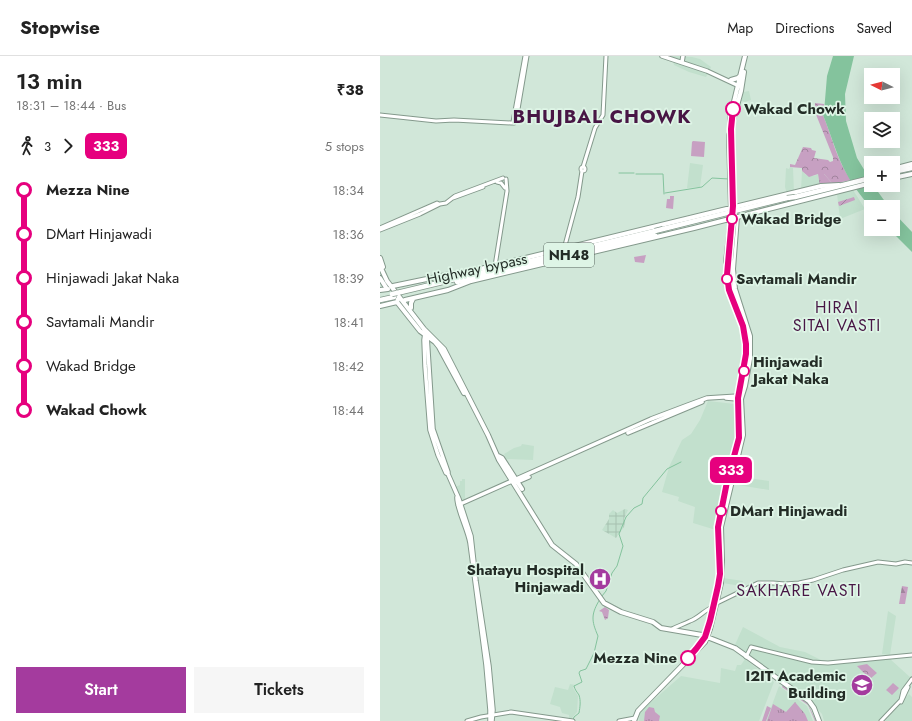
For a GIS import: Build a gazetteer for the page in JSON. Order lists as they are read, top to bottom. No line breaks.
{"streets":{"highway":["NH48"],"main road":["Highway bypass"]},"crossings":[["NH48","Highway bypass"]],"districts":["BHUJBAL CHOWK","HIRAI SITAI VASTI","SAKHARE VASTI"],"places":{"other":["Wakad Chowk","Wakad Bridge","Savtamali Mandir","Hinjawadi Jakat Naka","DMart Hinjawadi","Mezza Nine"],"hospital":["Shatayu Hospital Hinjawadi"],"school or university":["I2IT Academic Building"]},"lines":["bus line 333"],"north":"left","page":{"header":"Stopwise","nav":["Map","Directions","Saved"],"heading":["13 min","18:31 – 18:44 · Bus","₹38"],"on_map":"333","map_buttons":["+","−"],"legs":["3","333","5 stops"],"list":[{"name":"Mezza Nine","value":"18:34"},{"name":"DMart Hinjawadi","value":"18:36"},{"name":"Hinjawadi Jakat Naka","value":"18:39"},{"name":"Savtamali Mandir","value":"18:41"},{"name":"Wakad Bridge","value":"18:42"},{"name":"Wakad Chowk","value":"18:44"}],"buttons":["Start","Tickets"]}}
